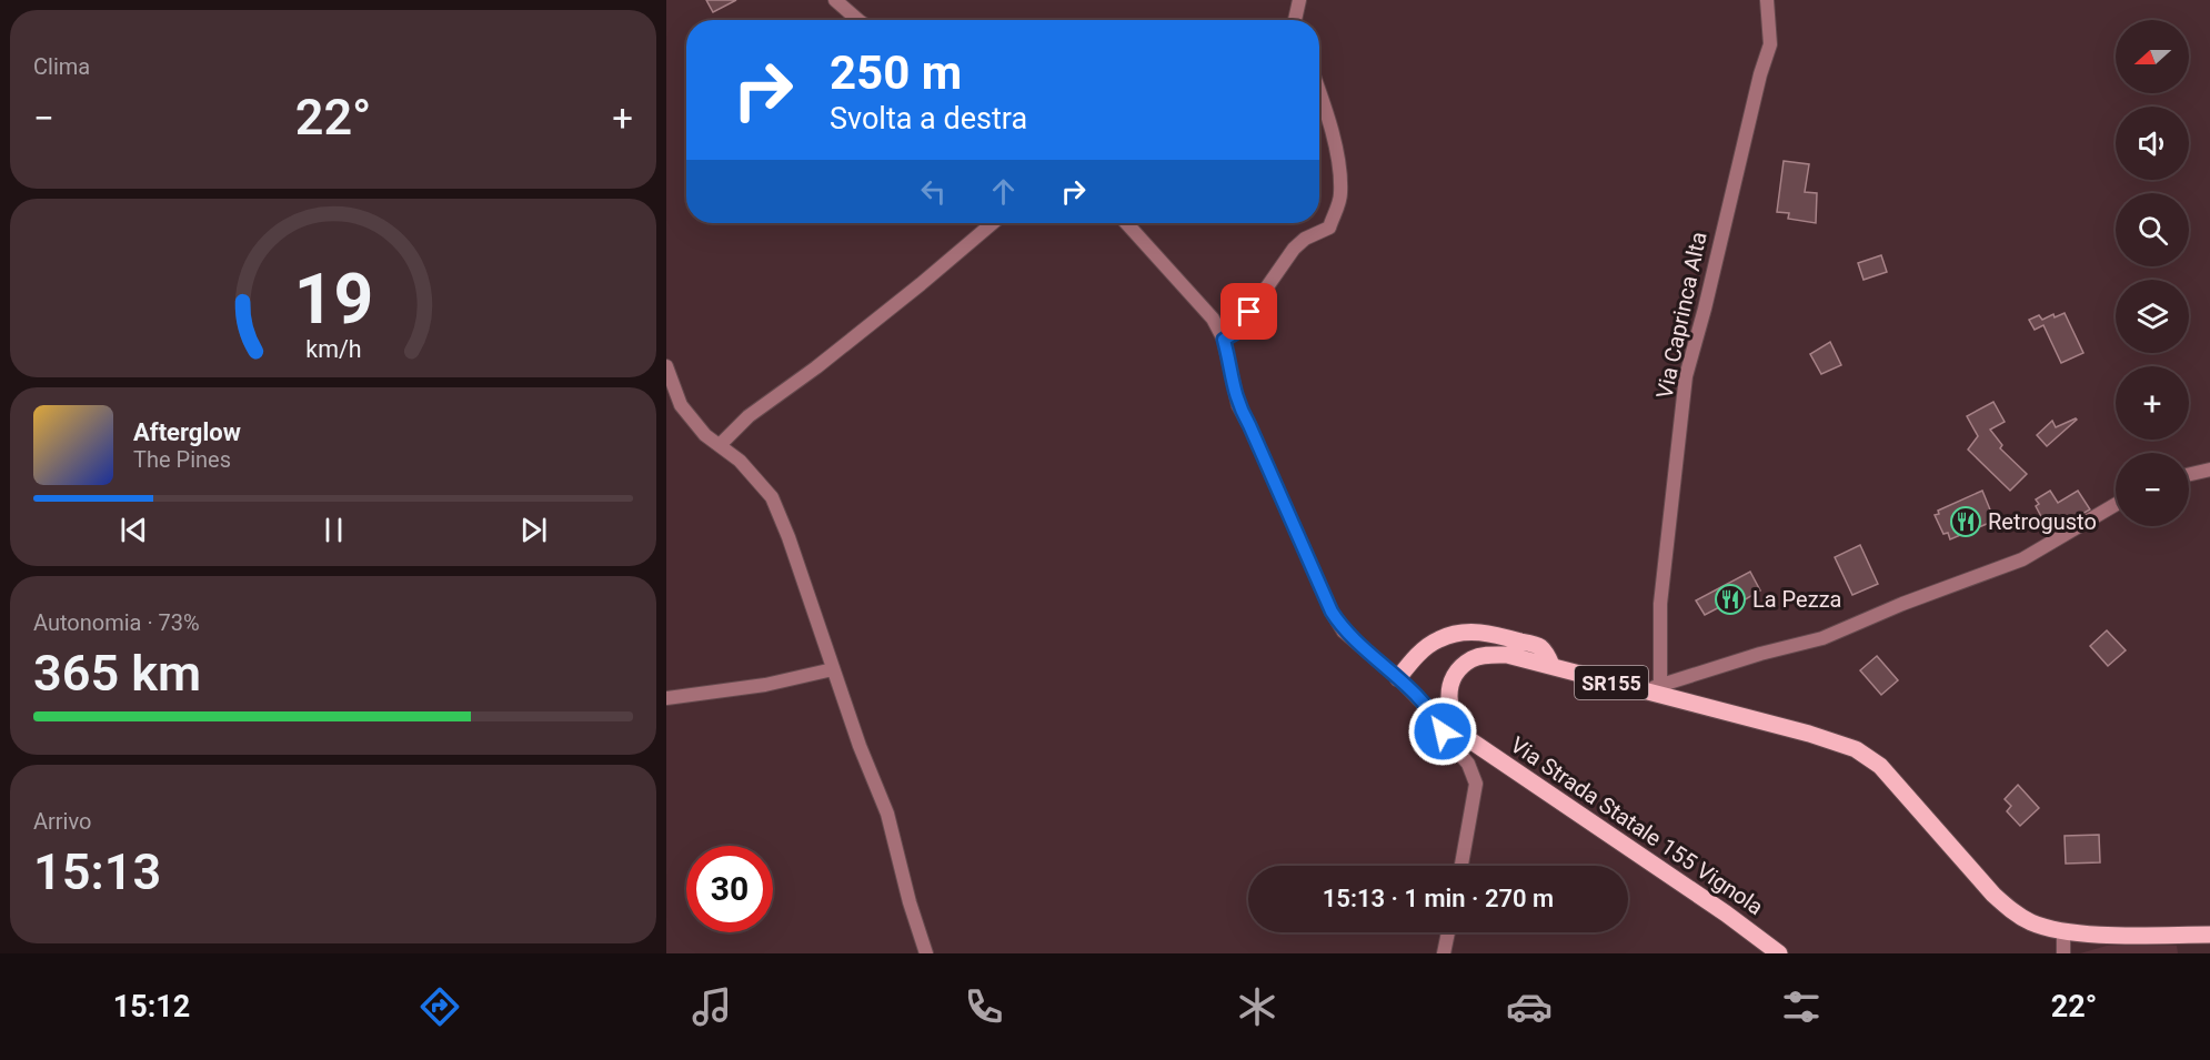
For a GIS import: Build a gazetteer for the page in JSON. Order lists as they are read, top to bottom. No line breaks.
{"streets":{"main road":["SR155","Via Strada Statale 155 Vignola"],"street":["Via Caprinca Alta"]},"crossings":[["Via Caprinca Alta","SR155"],["SR155","Via Strada Statale 155 Vignola"]],"places":{"restaurant":["Retrogusto","La Pezza"]},"north":"left","page":{"tile":["Clima",["Autonomia · 73%","365 km"],["Arrivo","15:13"]],"map_buttons":["+","−"],"turn":["250 m","Svolta a destra"],"heat":["−","22°","+"],"song":["Afterglow","The Pines"],"limit":"30","trip":"15:13 · 1 min · 270 m","tabs":["15:12","22°"],"gauge":["19","km/h"]}}
